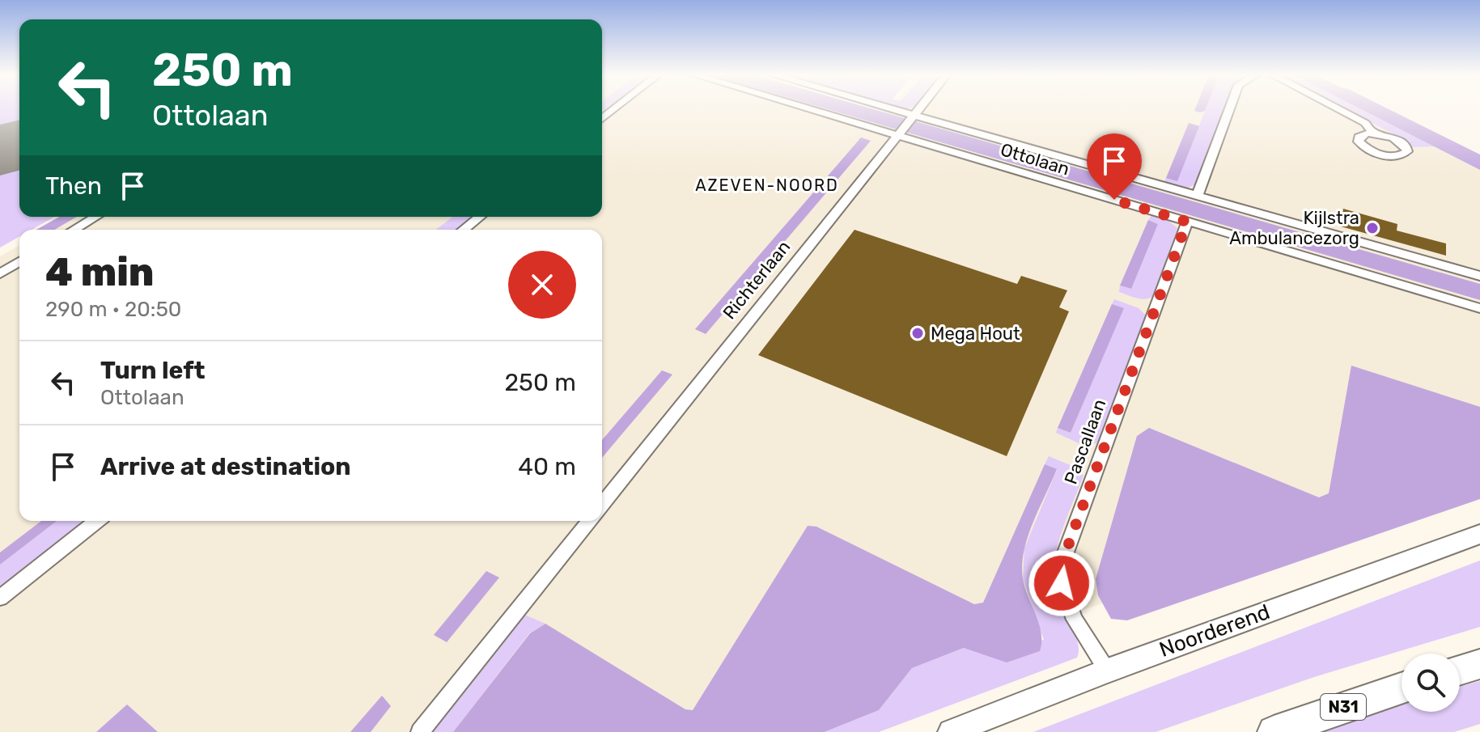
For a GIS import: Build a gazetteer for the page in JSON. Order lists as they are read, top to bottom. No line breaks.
{"streets":{"highway":["N31"],"street":["Ottolaan","Richterlaan","Pascallaan","Noorderend"]},"crossings":[["Ottolaan","Richterlaan"],["Ottolaan","Pascallaan"],["Pascallaan","Noorderend"]],"districts":["AZEVEN-NOORD"],"places":["Kijlstra Ambulancezorg","Mega Hout"],"page":{"turn":["250 m","Ottolaan"],"then":"Then","heading":["4 min","290 m · 20:50"],"list":[{"name":"Turn left","note":"Ottolaan","value":"250 m"},{"name":"Arrive at destination","value":"40 m"}]}}
